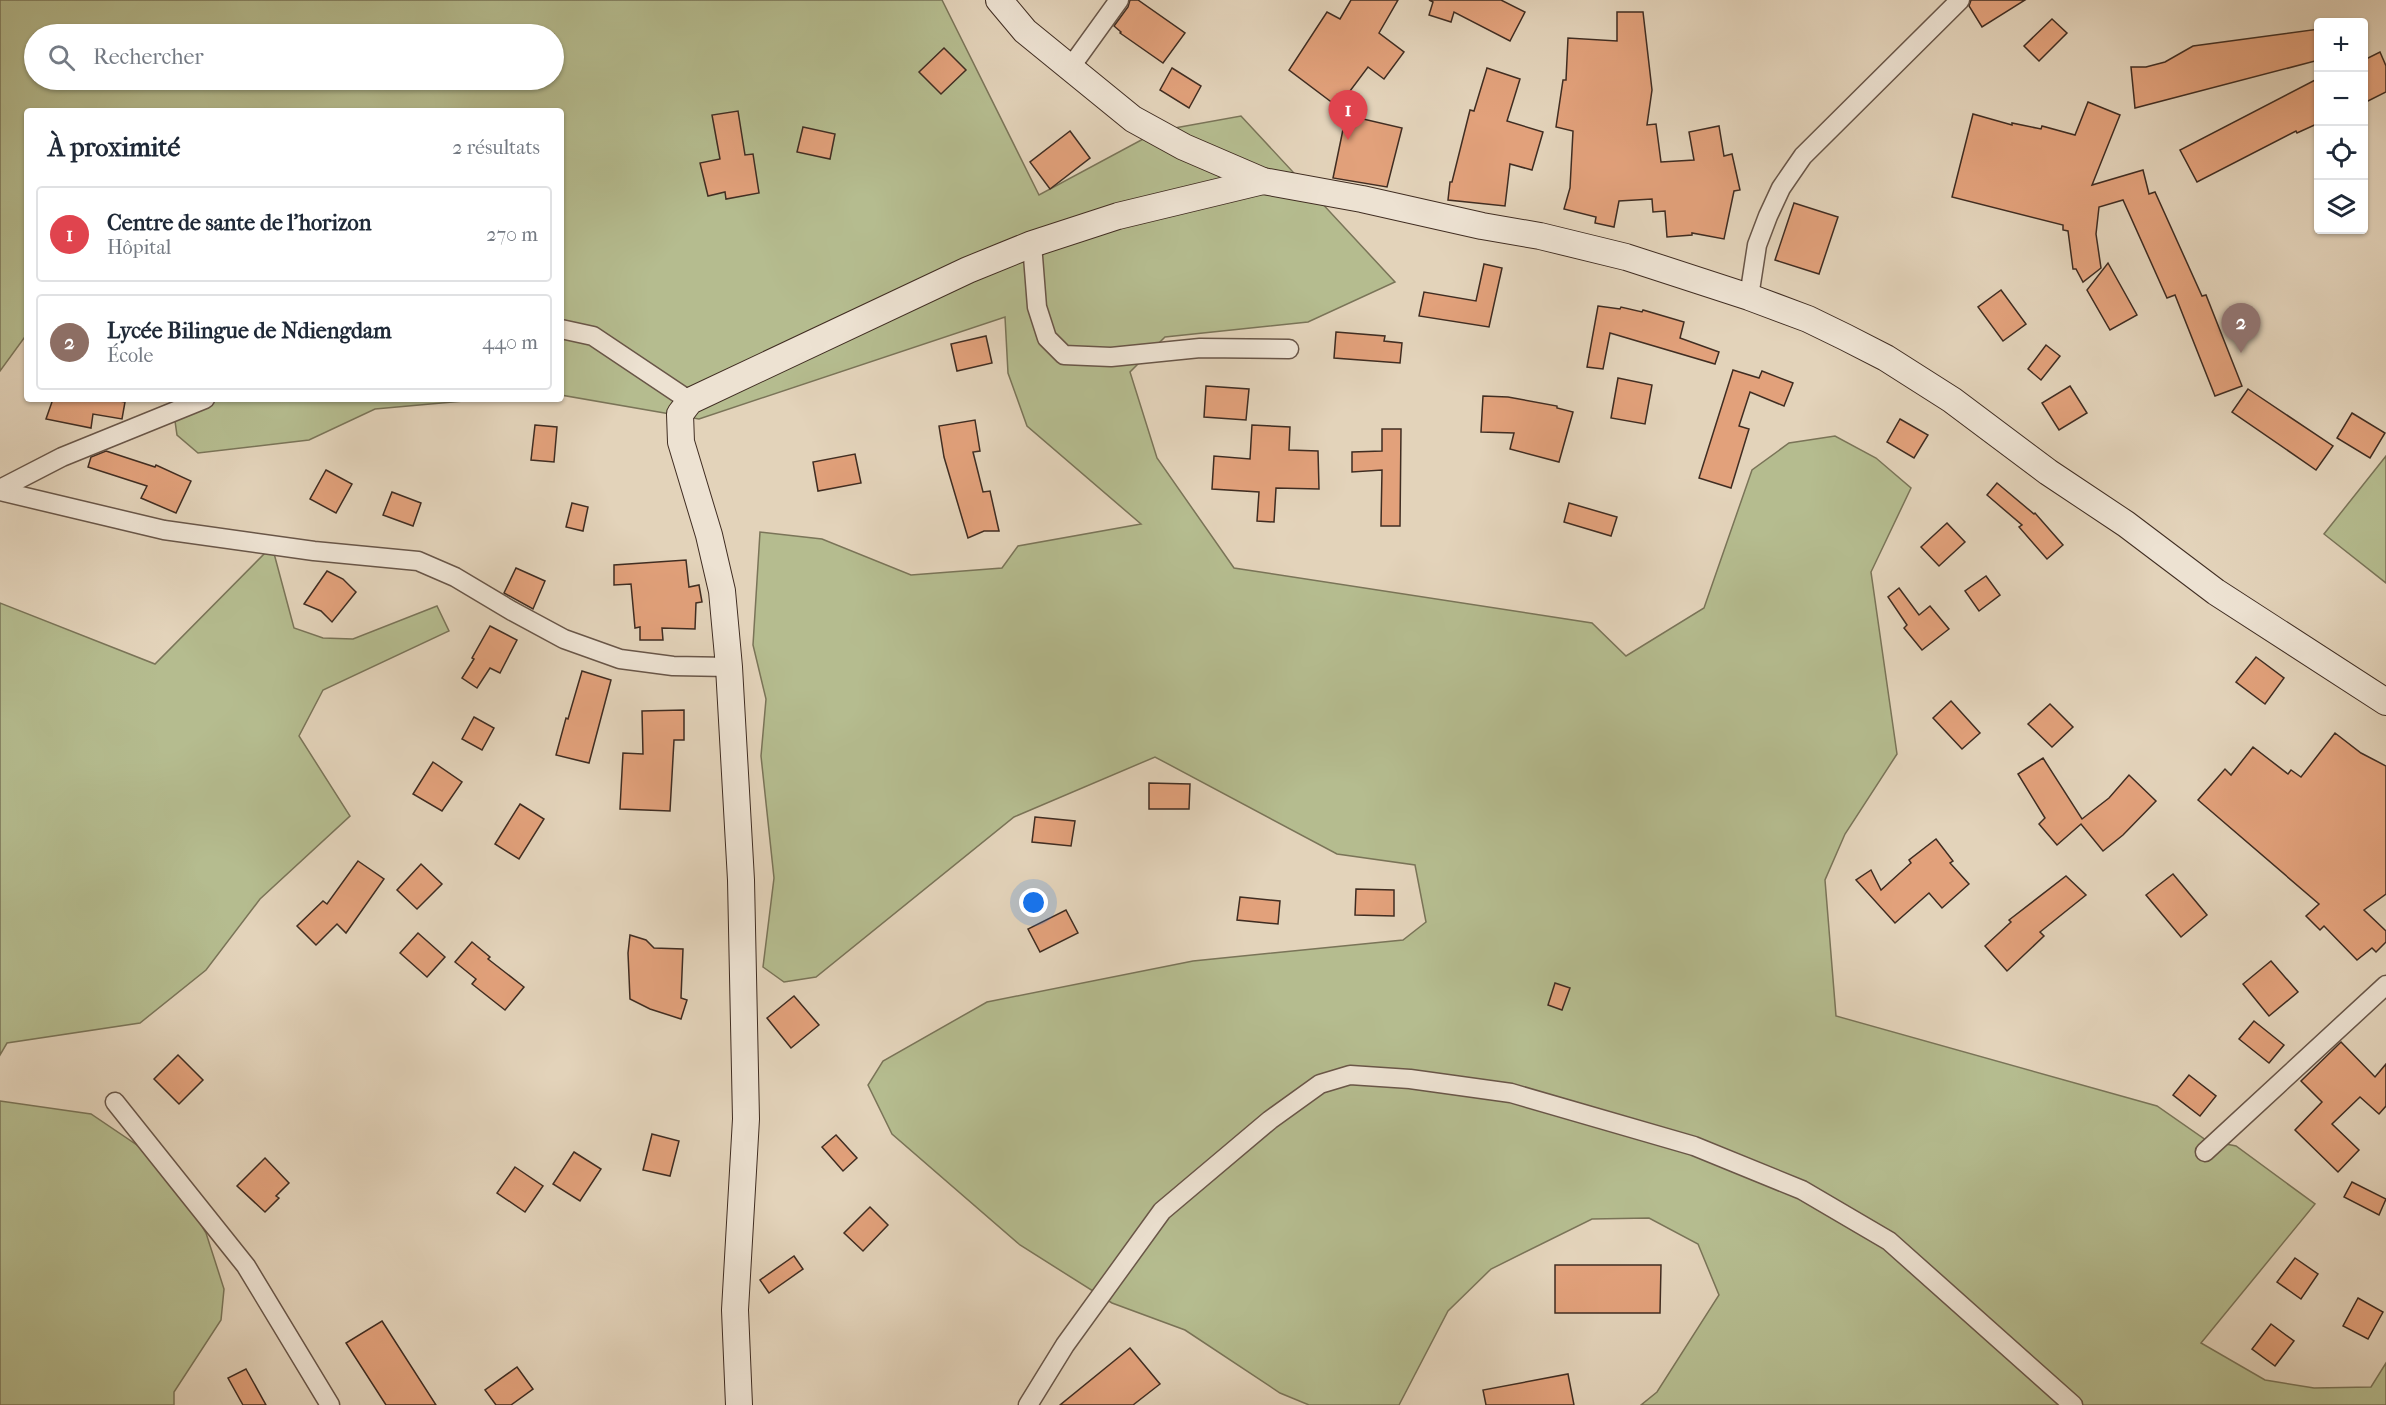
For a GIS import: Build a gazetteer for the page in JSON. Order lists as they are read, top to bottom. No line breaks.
{"page":{"map_buttons":["+","−"],"search":"Rechercher","pins":["1","2"],"heading":["À proximité","2 résultats"],"list":[{"mark":"1","name":"Centre de sante de l'horizon","note":"Hôpital","value":"270 m"},{"mark":"2","name":"Lycée Bilingue de Ndiengdam","note":"École","value":"440 m"}]}}
